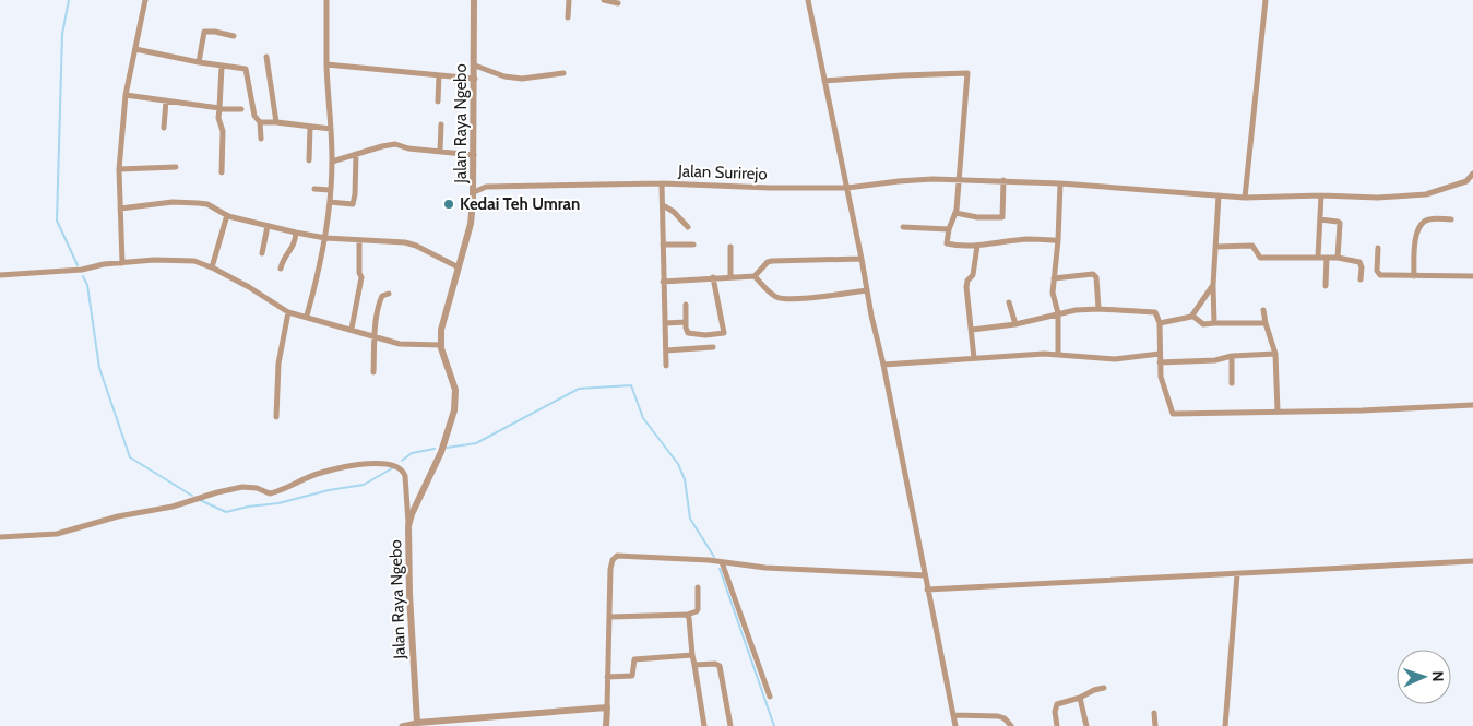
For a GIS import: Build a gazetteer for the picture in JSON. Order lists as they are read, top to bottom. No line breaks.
{"streets":{"street":["Jalan Raya Ngebo","Jalan Surirejo"]},"crossings":[["Jalan Raya Ngebo","Jalan Surirejo"]],"places":["Kedai Teh Umran"],"north":"right"}
